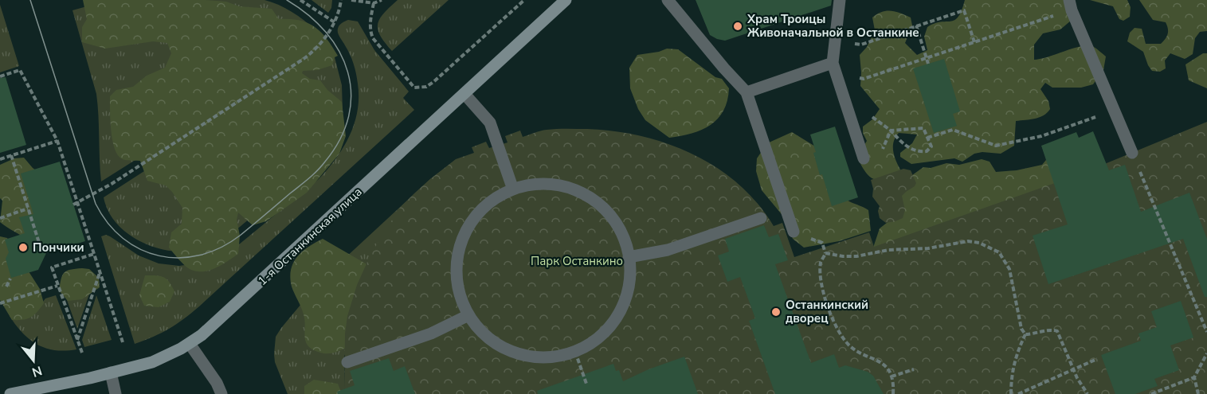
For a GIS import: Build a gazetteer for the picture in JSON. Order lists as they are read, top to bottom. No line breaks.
{"streets":{"street":["1-я Останкинская улица"]},"parks":["Парк Останкино"],"places":["Храм Троицы Живоначальной в Останкине","Пончики","Останкинский дворец"],"north":"bottom"}
